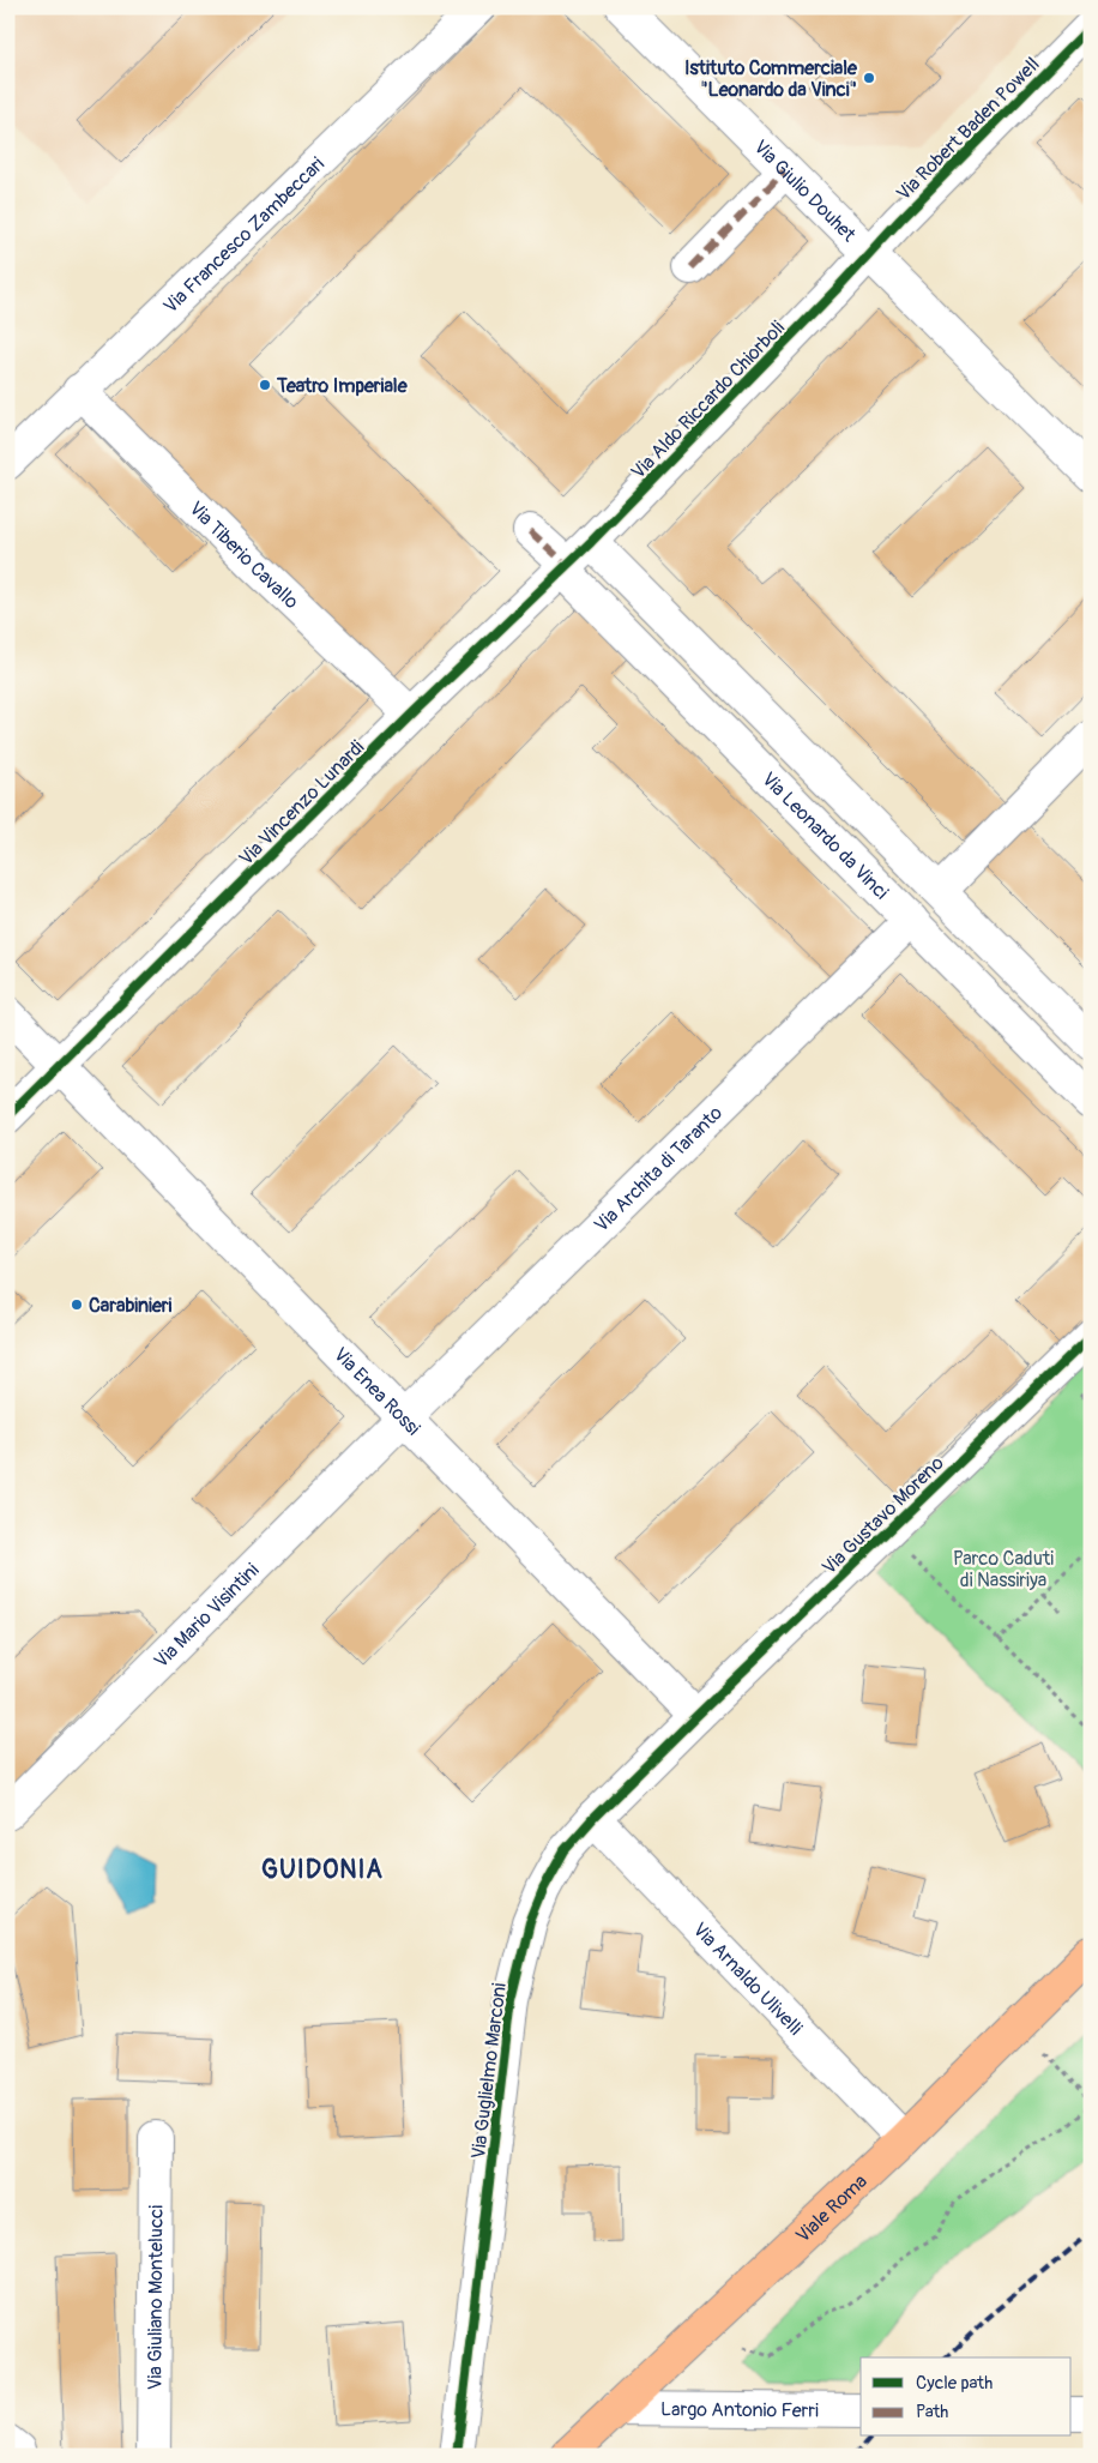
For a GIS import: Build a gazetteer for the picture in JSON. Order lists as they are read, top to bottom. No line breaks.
{"streets":{"main road":["Viale Roma"],"street":["Via Robert Baden Powell","Via Giulio Douhet","Via Francesco Zambeccari","Via Aldo Riccardo Chiorboli","Via Tiberio Cavallo","Via Vincenzo Lunardi","Via Leonardo da Vinci","Via Archita di Taranto","Via Enea Rossi","Via Gustavo Moreno","Via Mario Visintini","Via Arnaldo Ulivelli","Via Guglielmo Marconi","Via Giuliano Montelucci","Largo Antonio Ferri"]},"crossings":[["Via Robert Baden Powell","Via Giulio Douhet"],["Via Robert Baden Powell","Via Aldo Riccardo Chiorboli"],["Via Giulio Douhet","Via Aldo Riccardo Chiorboli"],["Via Francesco Zambeccari","Via Tiberio Cavallo"],["Via Aldo Riccardo Chiorboli","Via Vincenzo Lunardi"],["Via Aldo Riccardo Chiorboli","Via Leonardo da Vinci"],["Via Tiberio Cavallo","Via Vincenzo Lunardi"],["Via Vincenzo Lunardi","Via Leonardo da Vinci"],["Via Vincenzo Lunardi","Via Enea Rossi"],["Via Leonardo da Vinci","Via Archita di Taranto"],["Via Archita di Taranto","Via Enea Rossi"],["Via Archita di Taranto","Via Mario Visintini"],["Via Enea Rossi","Via Gustavo Moreno"],["Via Enea Rossi","Via Mario Visintini"],["Via Enea Rossi","Via Guglielmo Marconi"],["Via Gustavo Moreno","Via Guglielmo Marconi"],["Via Arnaldo Ulivelli","Via Guglielmo Marconi"],["Via Arnaldo Ulivelli","Viale Roma"],["Viale Roma","Largo Antonio Ferri"]],"districts":["GUIDONIA"],"parks":["Parco Caduti di Nassiriya"],"places":["Istituto Commerciale \"Leonardo da Vinci\"","Teatro Imperiale","Carabinieri"],"legend":["Cycle path","Path"]}
